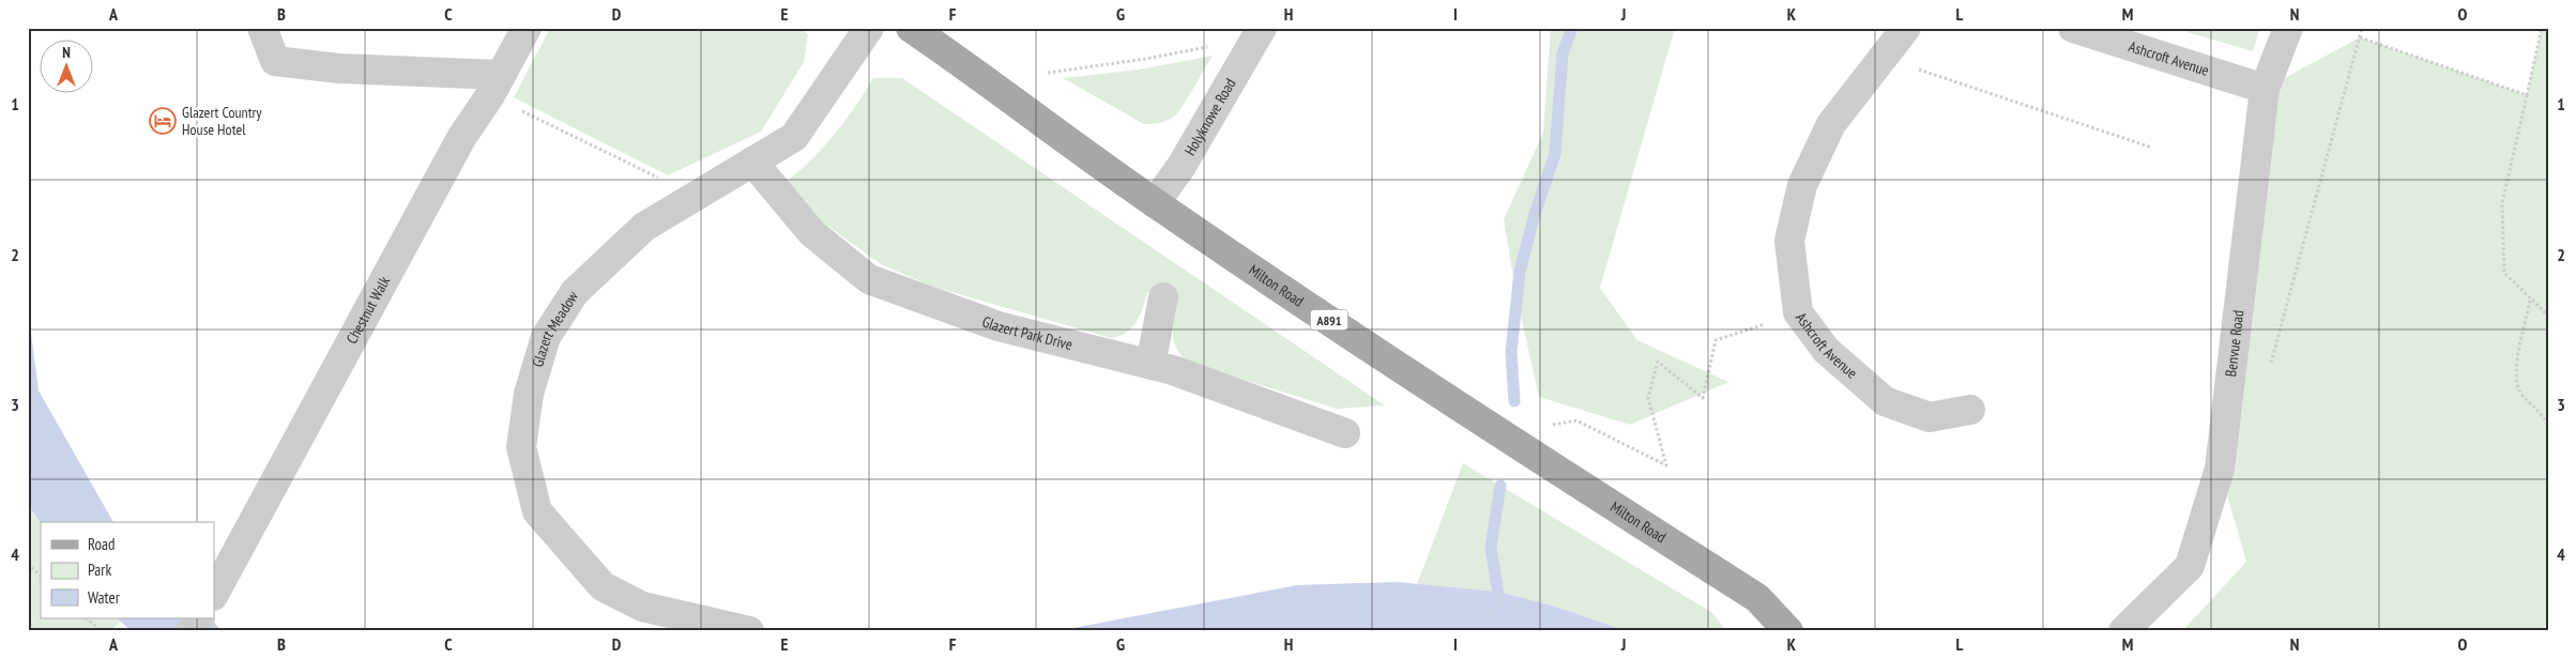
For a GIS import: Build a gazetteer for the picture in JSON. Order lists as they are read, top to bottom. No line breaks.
{"streets":{"main road":["Milton Road","A891"],"street":["Ashcroft Avenue","Holyknowe Road","Chestnut Walk","Glazert Meadow","Glazert Park Drive","Benvue Road"]},"crossings":[["Ashcroft Avenue","Benvue Road"],["Holyknowe Road","Milton Road"],["Glazert Meadow","Glazert Park Drive"]],"places":{"hotel":["Glazert Country House Hotel"]},"legend":["Road","Park","Water"],"north":"top","grid":{"columns":["A","B","C","D","E","F","G","H","I","J","K","L","M","N","O"],"rows":["1","2","3","4"]}}
